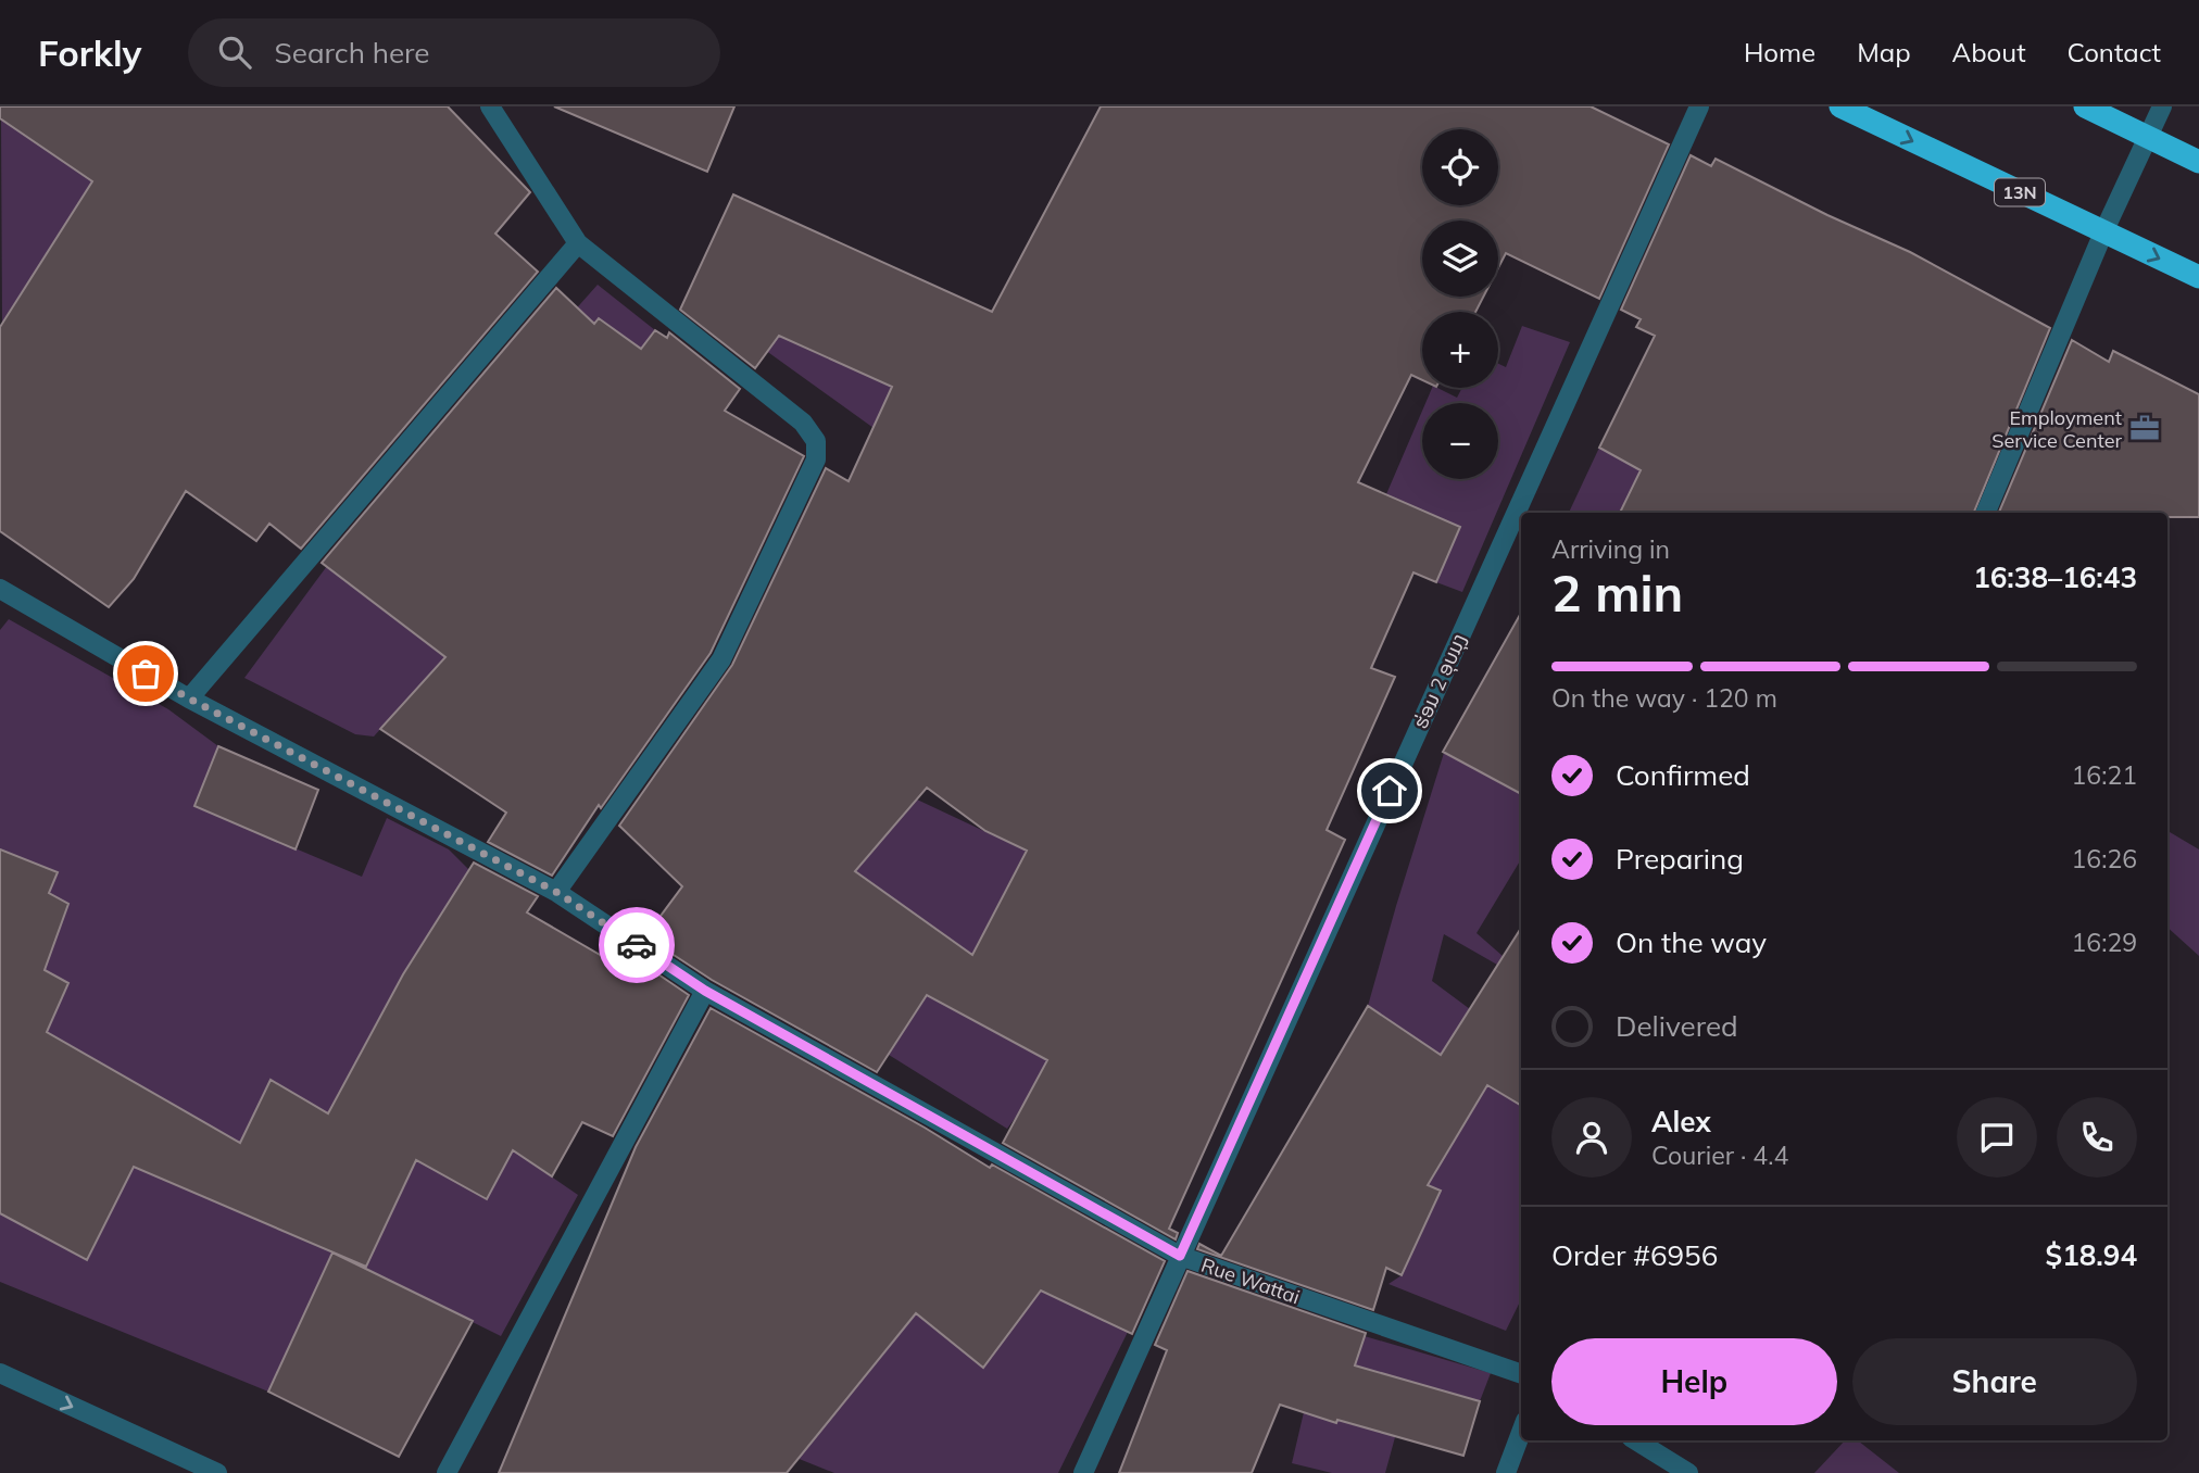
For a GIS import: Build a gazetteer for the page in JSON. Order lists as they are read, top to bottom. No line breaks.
{"streets":{"highway":["13N"],"street":["ຮ່ອມ 2 ອຸບມຸງ","Rue Wattai"]},"crossings":[["ຮ່ອມ 2 ອຸບມຸງ","Rue Wattai"]],"places":{"office":["Employment Service Center"]},"page":{"header":"Forkly","search":"Search here","nav":["Home","Map","About","Contact"],"map_buttons":["+","−"],"heading":["2 min","Arriving in","16:38–16:43"],"panel":["Alex","Courier · 4.4","Order #6956","$18.94"],"bar":"On the way · 120 m","list":[["Confirmed","16:21"],["Preparing","16:26"],["On the way","16:29"],"Delivered"],"buttons":["Help","Share"]}}
